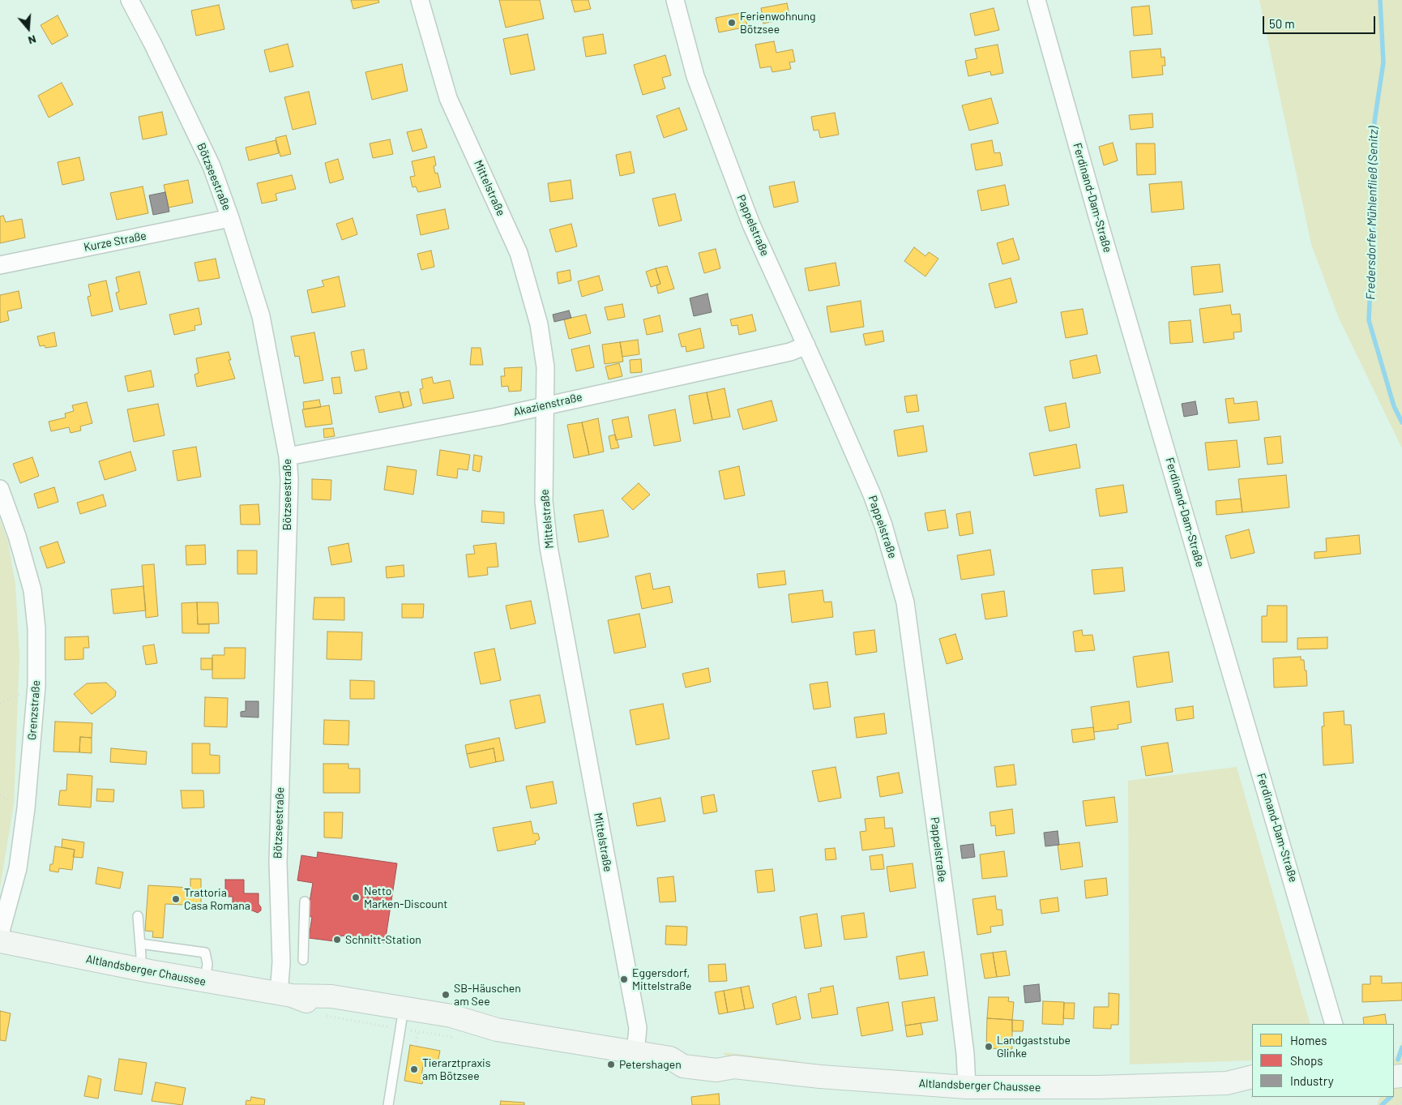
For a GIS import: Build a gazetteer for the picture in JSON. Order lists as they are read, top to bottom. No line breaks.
{"streets":{"main road":["Altlandsberger Chaussee"],"street":["Bötzseestraße","Mittelstraße","Ferdinand-Dam-Straße","Pappelstraße","Kurze Straße","Akazienstraße","Grenzstraße"]},"crossings":[["Bötzseestraße","Kurze Straße"],["Bötzseestraße","Akazienstraße"],["Bötzseestraße","Altlandsberger Chaussee"],["Mittelstraße","Akazienstraße"],["Mittelstraße","Altlandsberger Chaussee"],["Pappelstraße","Akazienstraße"],["Pappelstraße","Altlandsberger Chaussee"]],"water":["Fredersdorfer Mühlenfließ (Senitz)"],"places":["Ferienwohnung Bötzsee","Netto Marken-Discount","Trattoria Casa Romana","Schnitt-Station","Eggersdorf, Mittelstraße","SB-Häuschen am See","Landgaststube Glinke","Petershagen","Tierarztpraxis am Bötzsee"],"legend":["Homes","Shops","Industry"],"scale_bar":"50 m","north":"bottom"}
